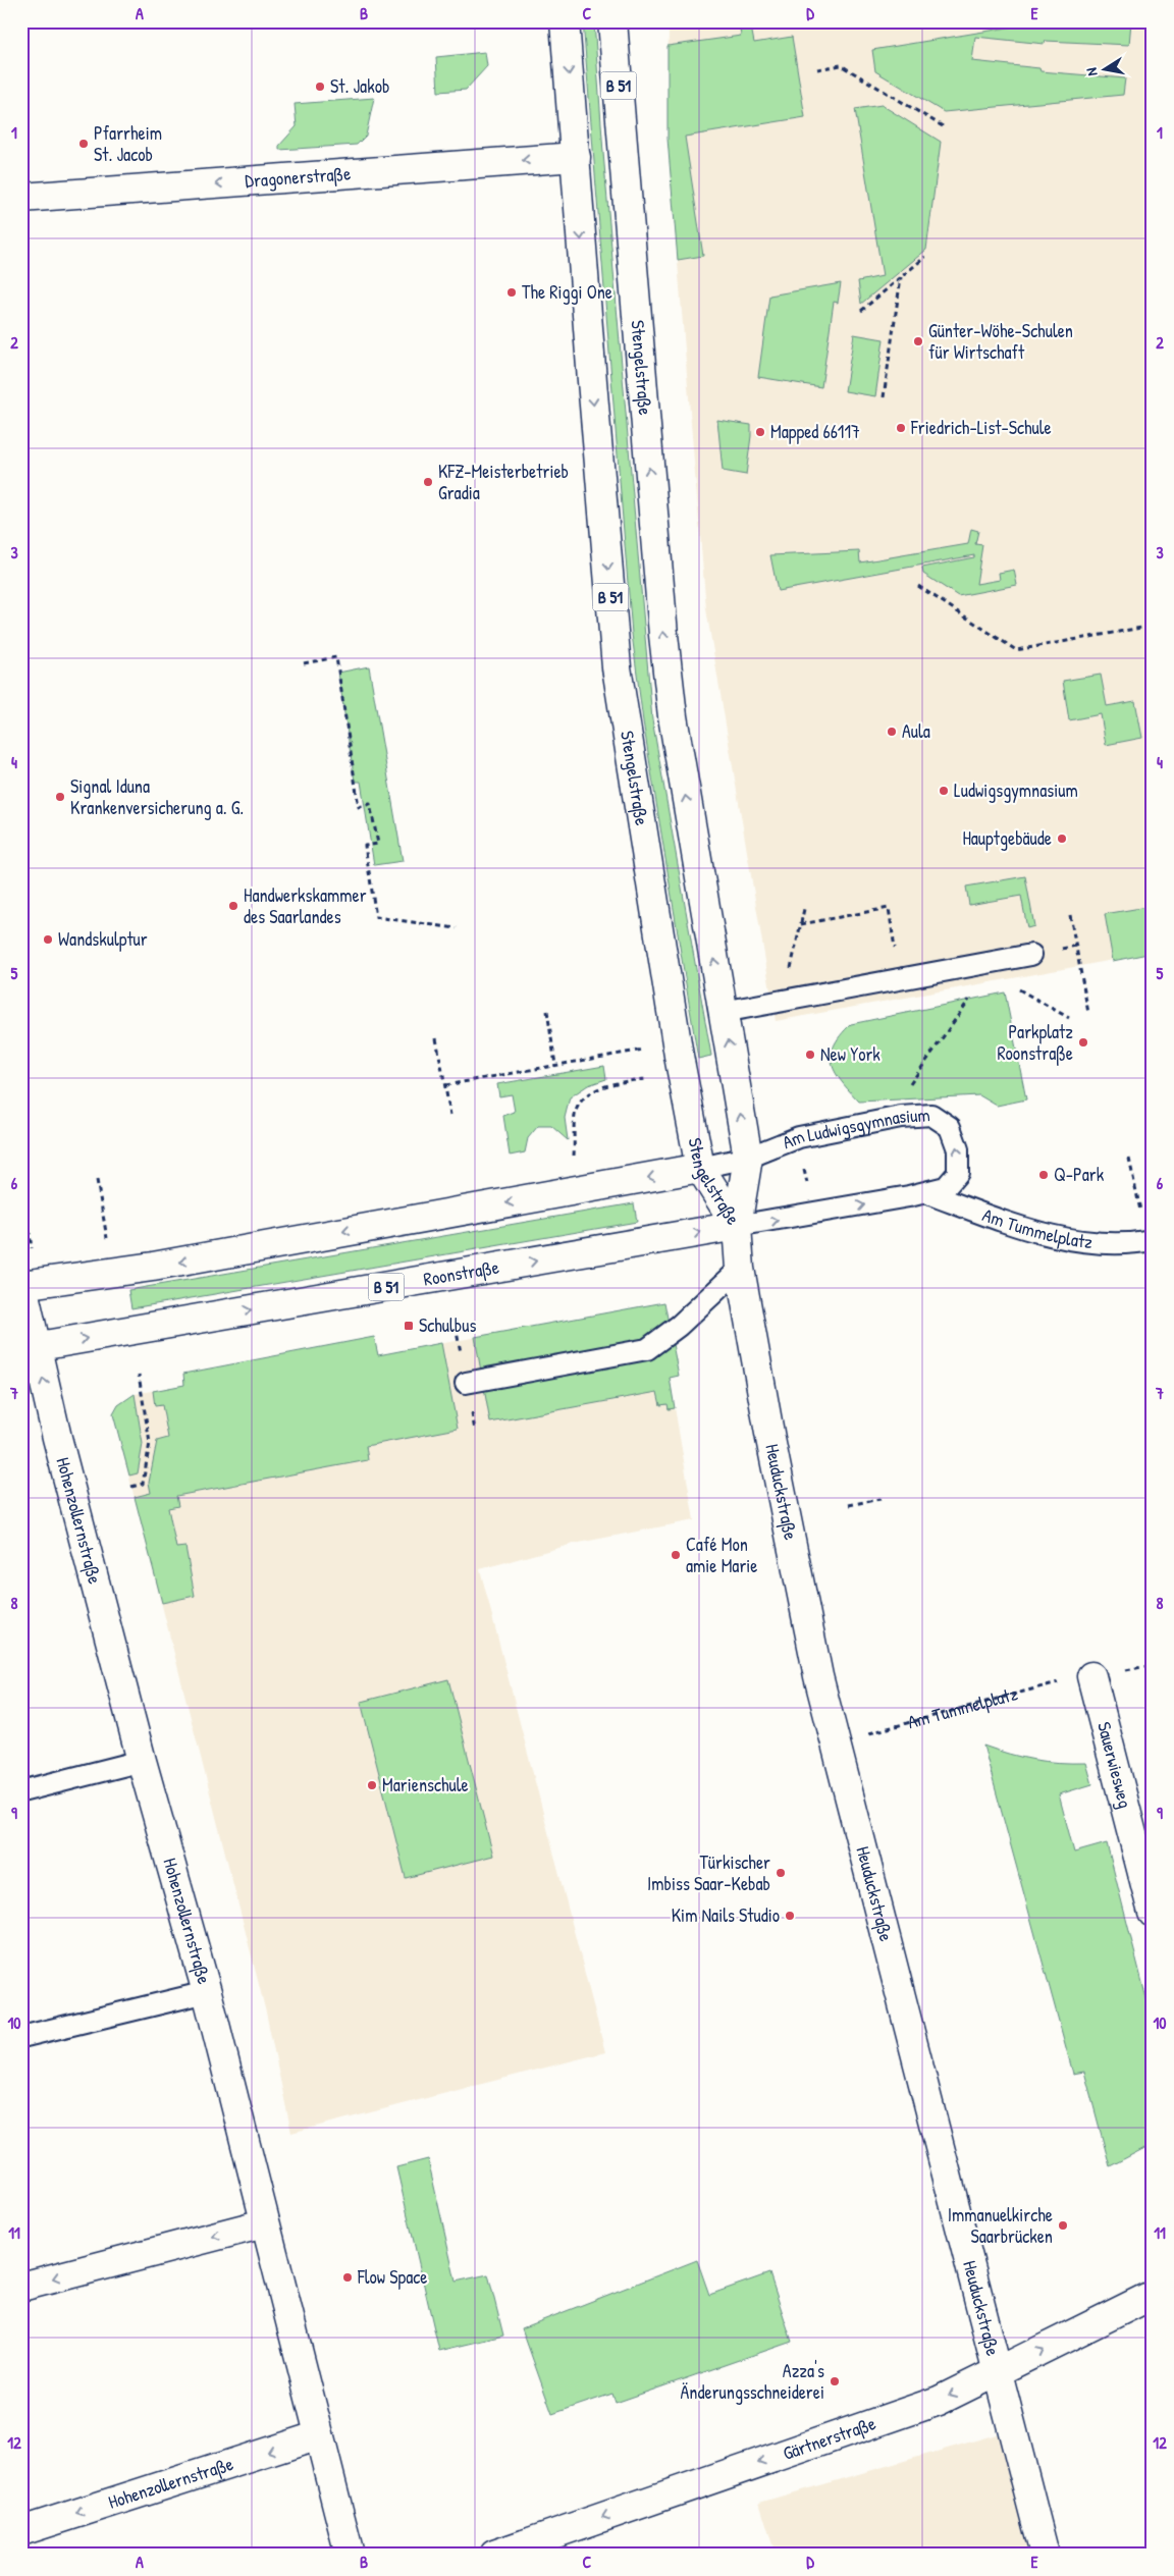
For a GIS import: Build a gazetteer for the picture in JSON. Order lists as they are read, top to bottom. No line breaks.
{"streets":{"street":["B 51","Dragonerstraße","Stengelstraße","Roonstraße","Heuduckstraße","Hohenzollernstraße","Sauerwiesweg","Gärtnerstraße"],"lane":["Am Ludwigsgymnasium","Am Tummelplatz"]},"crossings":[["Dragonerstraße","Stengelstraße"],["Stengelstraße","Am Ludwigsgymnasium"],["Stengelstraße","Roonstraße"],["Stengelstraße","Heuduckstraße"],["Am Ludwigsgymnasium","Am Tummelplatz"],["Am Ludwigsgymnasium","Roonstraße"],["Am Ludwigsgymnasium","Heuduckstraße"],["Am Tummelplatz","Heuduckstraße"],["Am Tummelplatz","Sauerwiesweg"],["Roonstraße","Heuduckstraße"],["Roonstraße","Hohenzollernstraße"],["Heuduckstraße","Gärtnerstraße"]],"one_way":["Dragonerstraße"],"places":{"other":["St. Jakob","Pfarrheim St. Jacob","The Riggi One","Günter-Wöhe-Schulen für Wirtschaft","Friedrich-List-Schule","Mapped 66117","KFZ-Meisterbetrieb Gradia","Aula","Ludwigsgymnasium","Signal Iduna Krankenversicherung a. G.","Hauptgebäude","Handwerkskammer des Saarlandes","Wandskulptur","Parkplatz Roonstraße","New York","Q-Park","Café Mon amie Marie","Marienschule","Türkischer Imbiss Saar-Kebab","Kim Nails Studio","Immanuelkirche Saarbrücken","Flow Space","Azza's Änderungsschneiderei"],"transit":["Schulbus"]},"north":"left","grid":{"columns":["A","B","C","D","E"],"rows":["1","2","3","4","5","6","7","8","9","10","11","12"]}}
